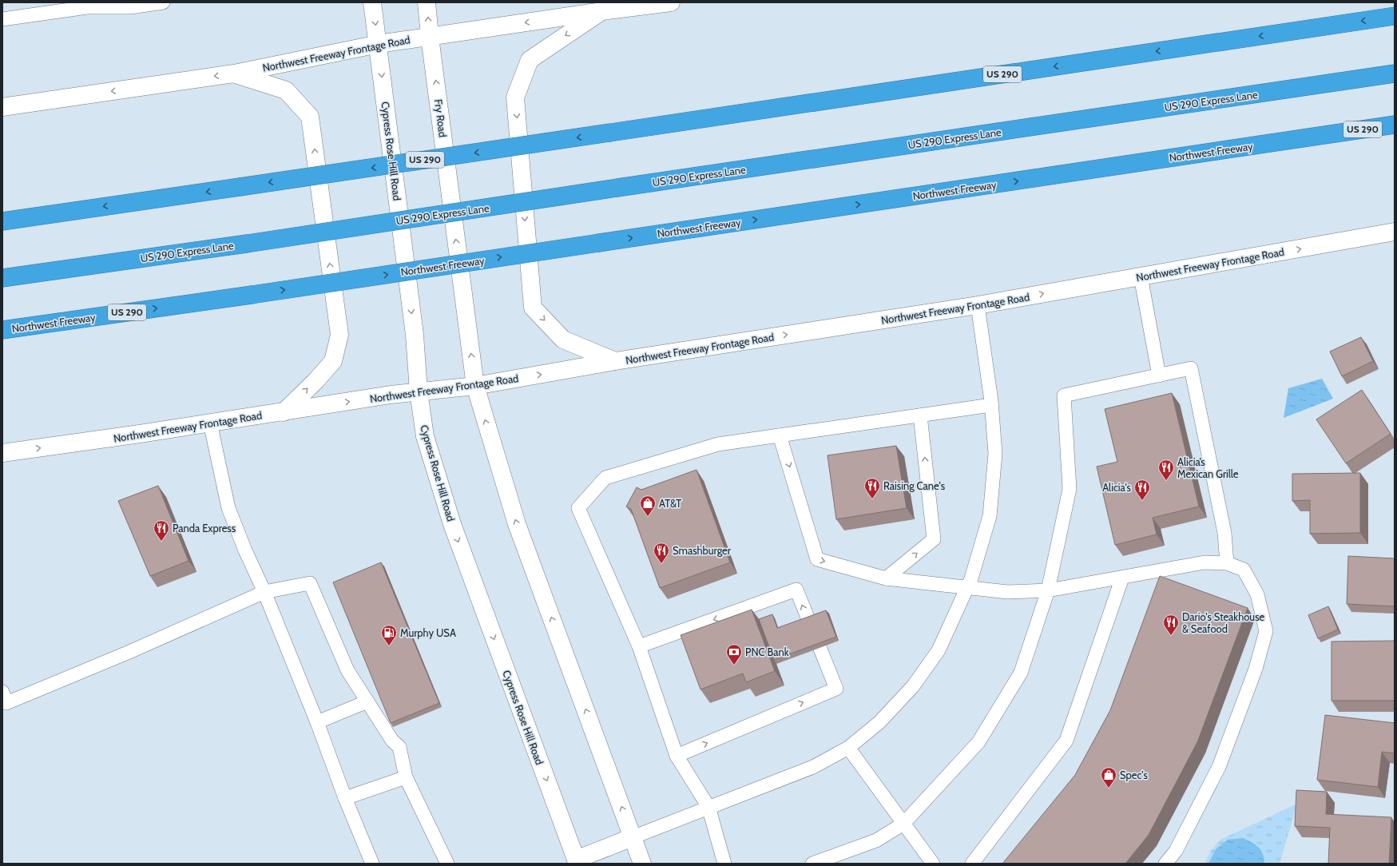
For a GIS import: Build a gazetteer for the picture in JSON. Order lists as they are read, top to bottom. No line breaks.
{"streets":{"highway":["US 290","US 290 Express Lane","Northwest Freeway"],"main road":["Northwest Freeway Frontage Road","Fry Road","Cypress Rose Hill Road"]},"crossings":[["Northwest Freeway Frontage Road","Fry Road"],["Northwest Freeway Frontage Road","Cypress Rose Hill Road"]],"one_way":["Fry Road"],"places":{"restaurant":["Alicia’s Mexican Grille","Raising Cane's","Alicia's","Panda Express","Smashburger","Dario's Steakhouse & Seafood"],"shop":["AT&T","Spec's"],"fuel station":["Murphy USA"],"bank":["PNC Bank"]}}
